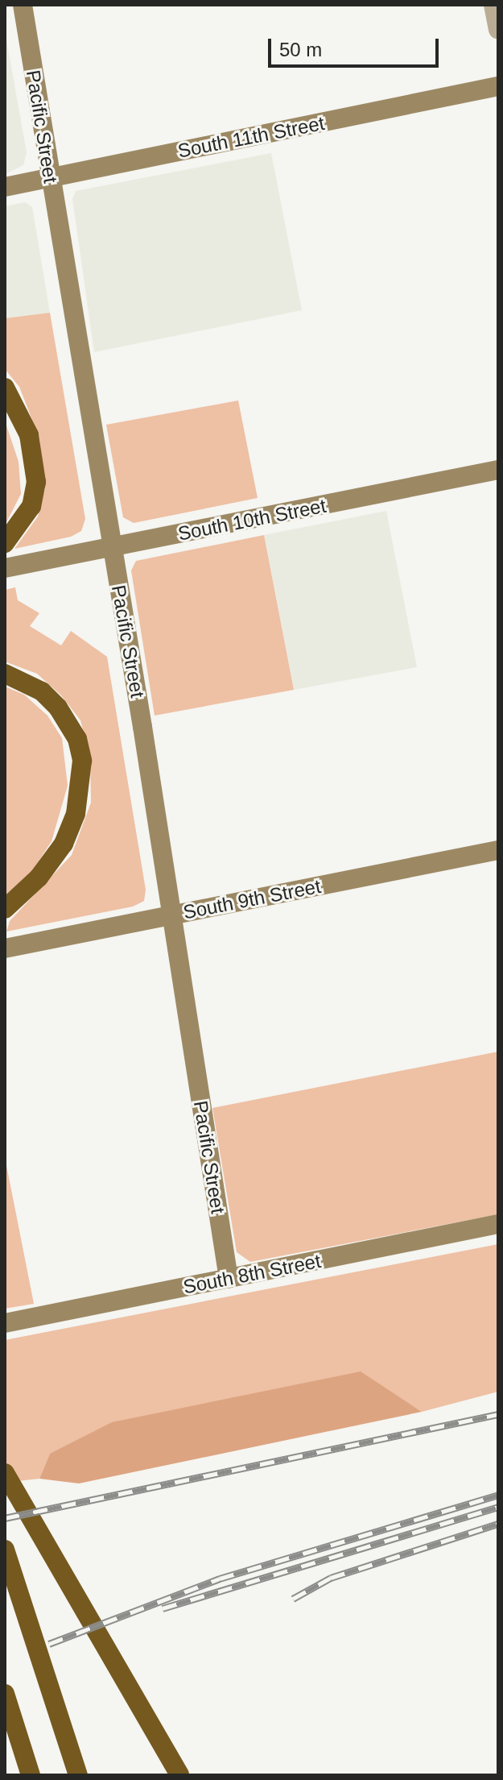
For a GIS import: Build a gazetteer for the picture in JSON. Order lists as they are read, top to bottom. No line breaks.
{"streets":{"street":["Pacific Street","South 11th Street","South 10th Street","South 9th Street","South 8th Street"]},"crossings":[["Pacific Street","South 11th Street"],["Pacific Street","South 10th Street"],["Pacific Street","South 9th Street"],["Pacific Street","South 8th Street"]],"scale_bar":"50 m"}
